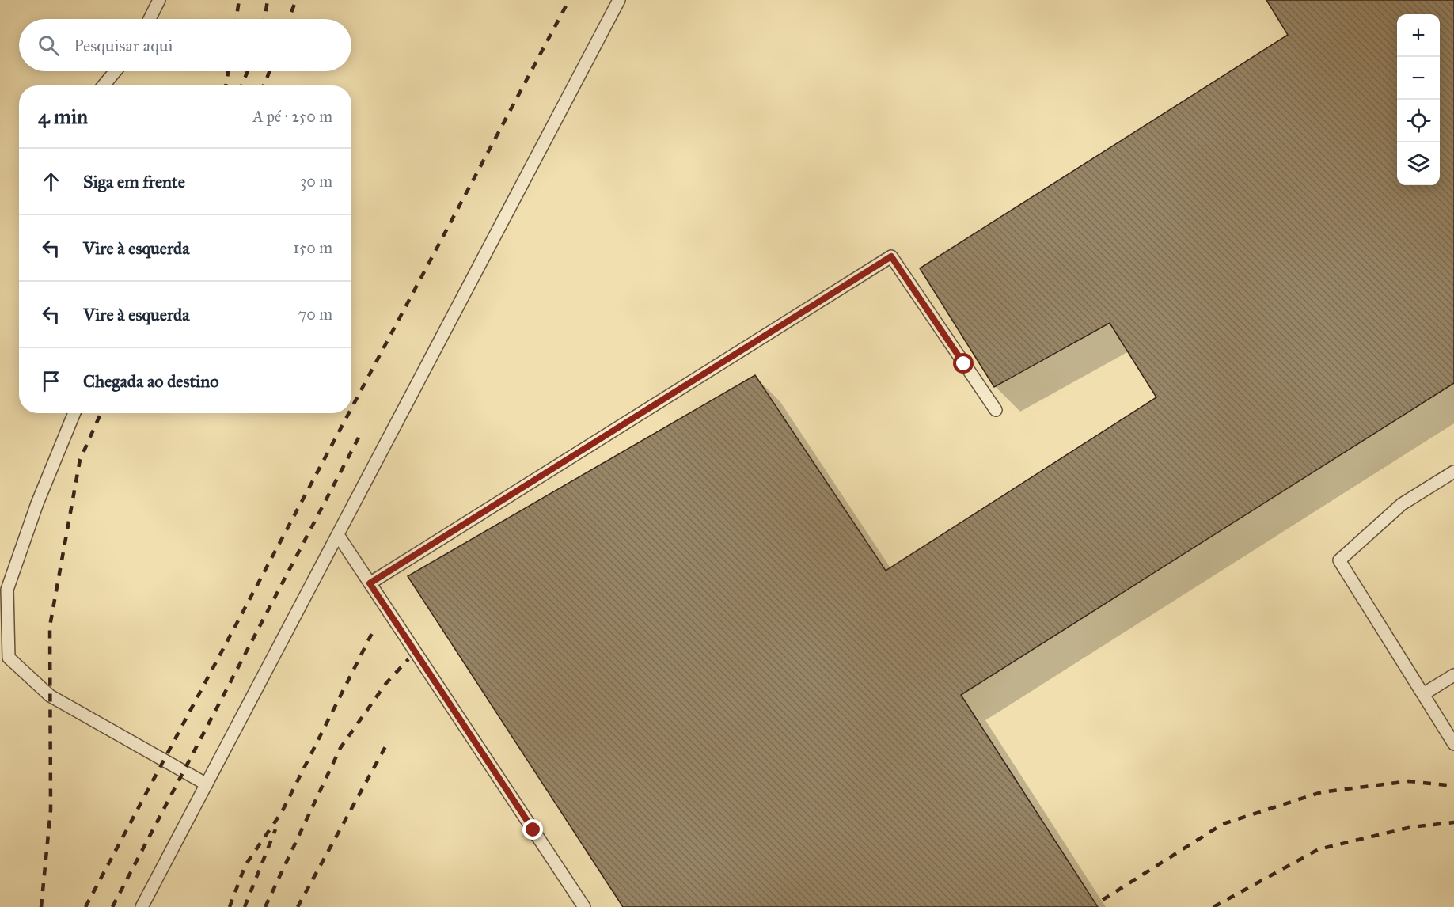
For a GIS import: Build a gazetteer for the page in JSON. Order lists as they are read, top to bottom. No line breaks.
{"page":{"map_buttons":["+","−"],"search":"Pesquisar aqui","heading":["4 min","A pé · 250 m"],"list":[["Siga em frente","30 m"],["Vire à esquerda","150 m"],["Vire à esquerda","70 m"],"Chegada ao destino"]}}
